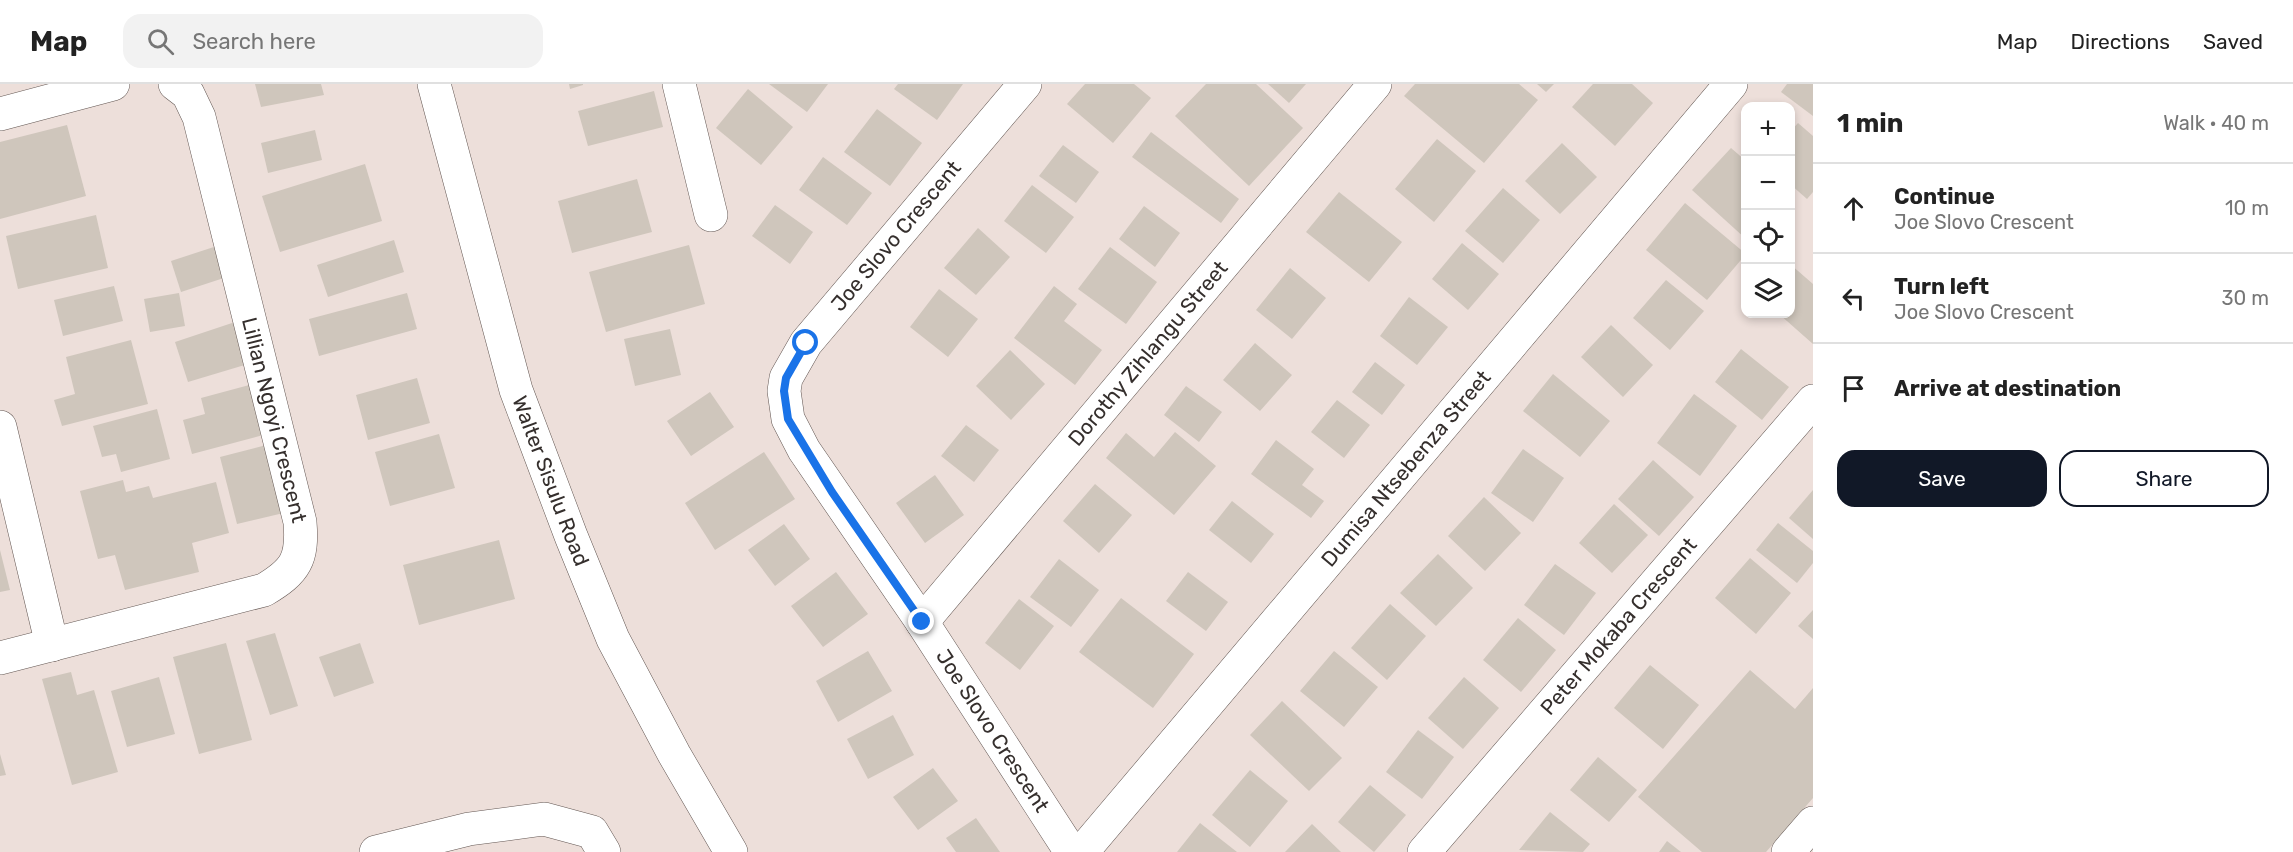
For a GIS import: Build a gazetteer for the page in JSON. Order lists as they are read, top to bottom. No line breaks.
{"streets":{"street":["Joe Slovo Crescent","Dorothy Zihlangu Street","Lillian Ngoyi Crescent","Dumisa Ntsebenza Street","Walter Sisulu Road","Peter Mokaba Crescent"]},"crossings":[["Joe Slovo Crescent","Dorothy Zihlangu Street"]],"page":{"header":"Map","search":"Search here","nav":["Map","Directions","Saved"],"heading":["1 min","Walk · 40 m"],"map_buttons":["+","−"],"list":[["Continue","Joe Slovo Crescent","10 m"],["Turn left","Joe Slovo Crescent","30 m"],"Arrive at destination"],"buttons":["Save","Share"]}}
